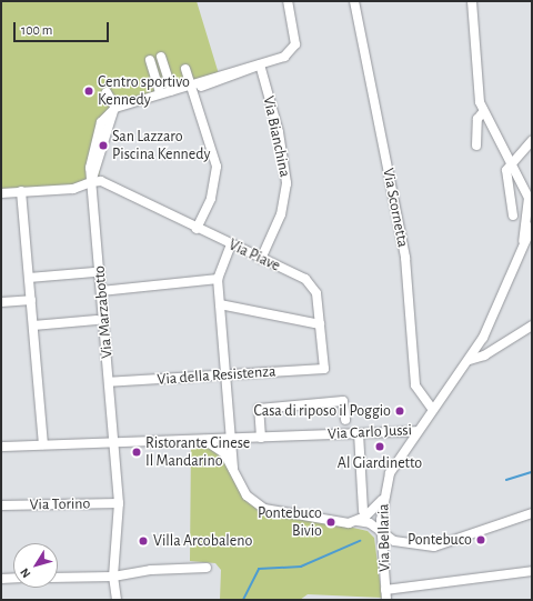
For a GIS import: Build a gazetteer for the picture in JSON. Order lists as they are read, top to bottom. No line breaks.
{"streets":{"street":["Via Bianchina","Via Scornetta","Via Piave","Via Marzabotto","Via della Resistenza","Via Carlo Jussi","Via Torino","Via Bellaria"]},"crossings":[["Via Bianchina","Via Piave"],["Via Scornetta","Via Carlo Jussi"],["Via Piave","Via Marzabotto"],["Via Piave","Via della Resistenza"],["Via Marzabotto","Via della Resistenza"],["Via Marzabotto","Via Carlo Jussi"],["Via Marzabotto","Via Torino"],["Via Carlo Jussi","Via Bellaria"]],"places":["Centro sportivo Kennedy","San Lazzaro Piscina Kennedy","Casa di riposo il Poggio","Al Giardinetto","Ristorante Cinese Il Mandarino","Pontebuco Bivio","Pontebuco","Villa Arcobaleno"],"scale_bar":"100 m","north":"bottom left"}
